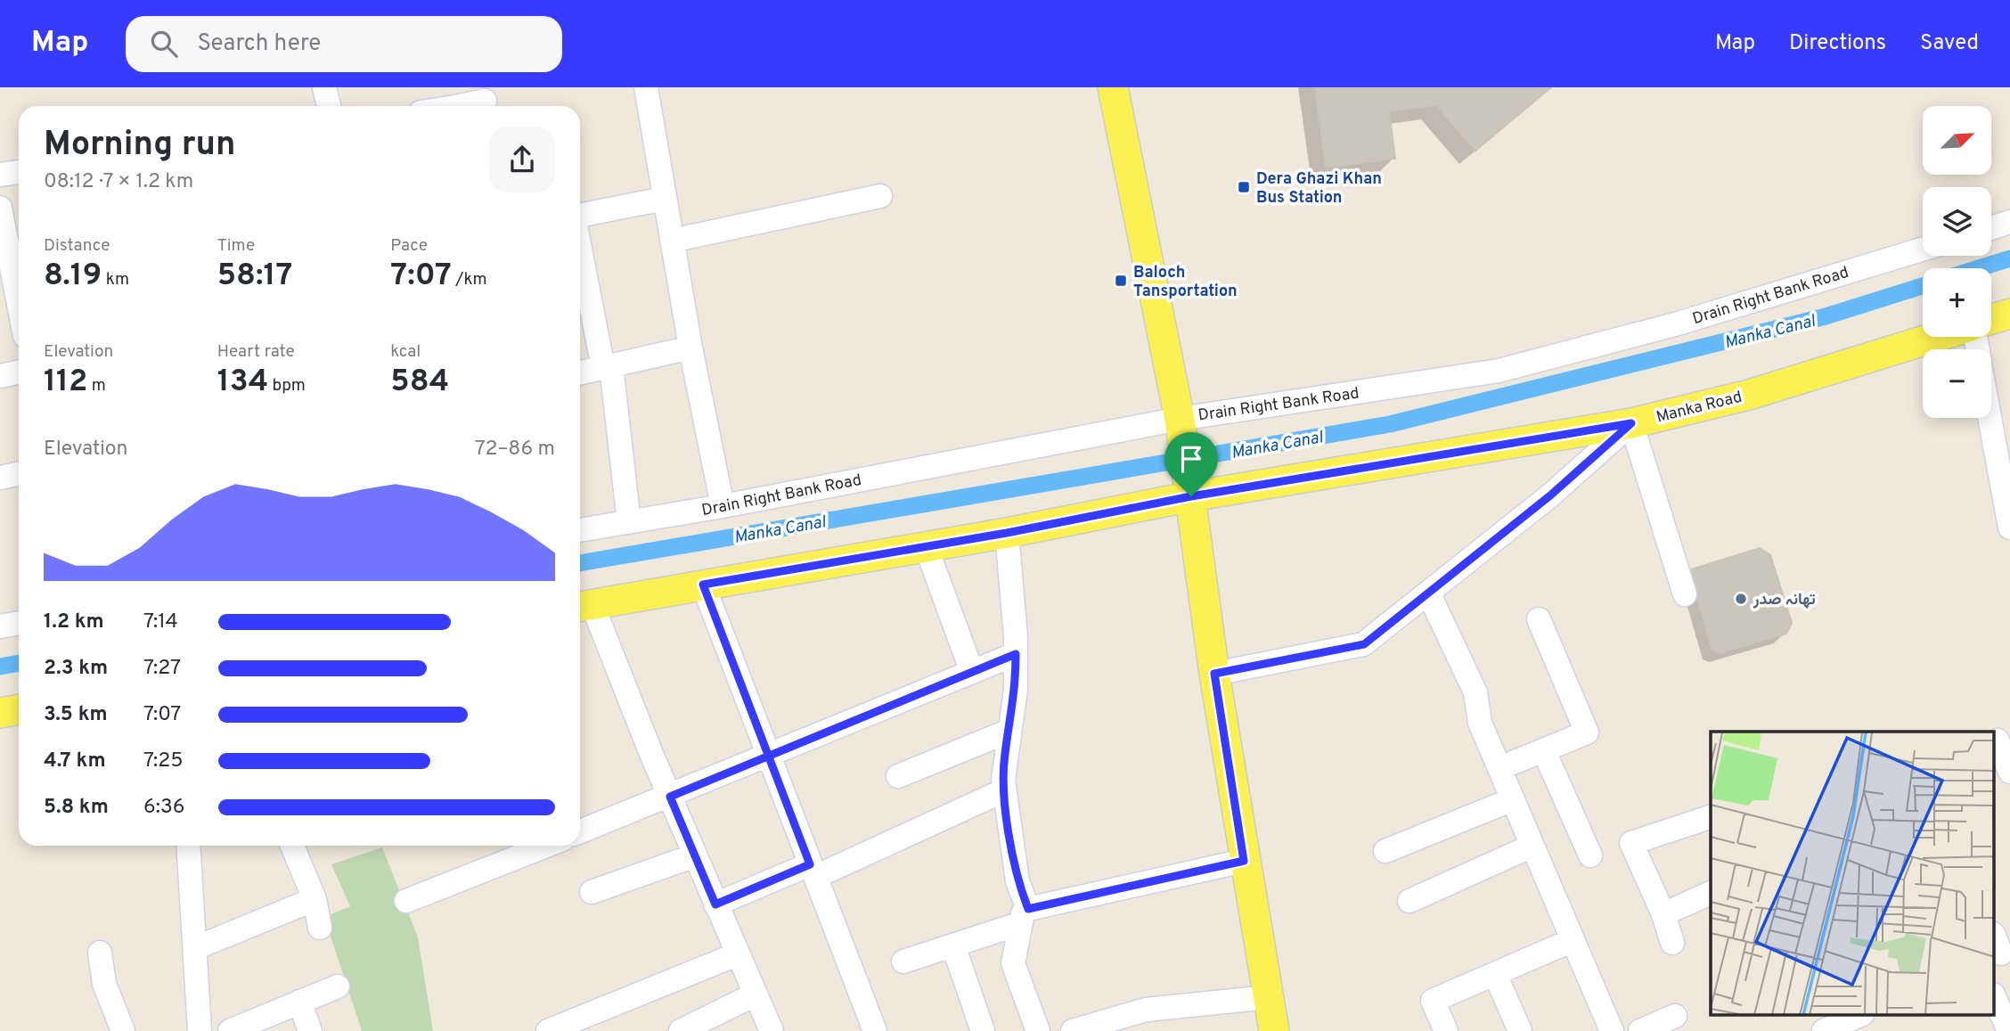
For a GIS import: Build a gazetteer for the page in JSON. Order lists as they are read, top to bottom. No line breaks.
{"streets":{"main road":["Manka Road"],"street":["Drain Right Bank Road"]},"crossings":[["Drain Right Bank Road","Manka Road"]],"water":["Manka Canal"],"places":{"transit":["Dera Ghazi Khan Bus Station","Baloch Tansportation"],"other":["تھانہ صدر"]},"north":"top right","page":{"header":"Map","search":"Search here","nav":["Map","Directions","Saved"],"map_buttons":["+","−"],"heading":["Morning run","08:12 · 7 × 1.2 km"],"stats":[["Distance","8.19 km"],["Time","58:17"],["Pace","7:07 /km"],["Elevation","112 m"],["Heart rate","134 bpm"],["kcal","584"]],"chart":["Elevation","72–86 m"],"list":[{"name":"1.2 km","note":"7:14"},{"name":"2.3 km","note":"7:27"},{"name":"3.5 km","note":"7:07"},{"name":"4.7 km","note":"7:25"},{"name":"5.8 km","note":"6:36"}]}}
